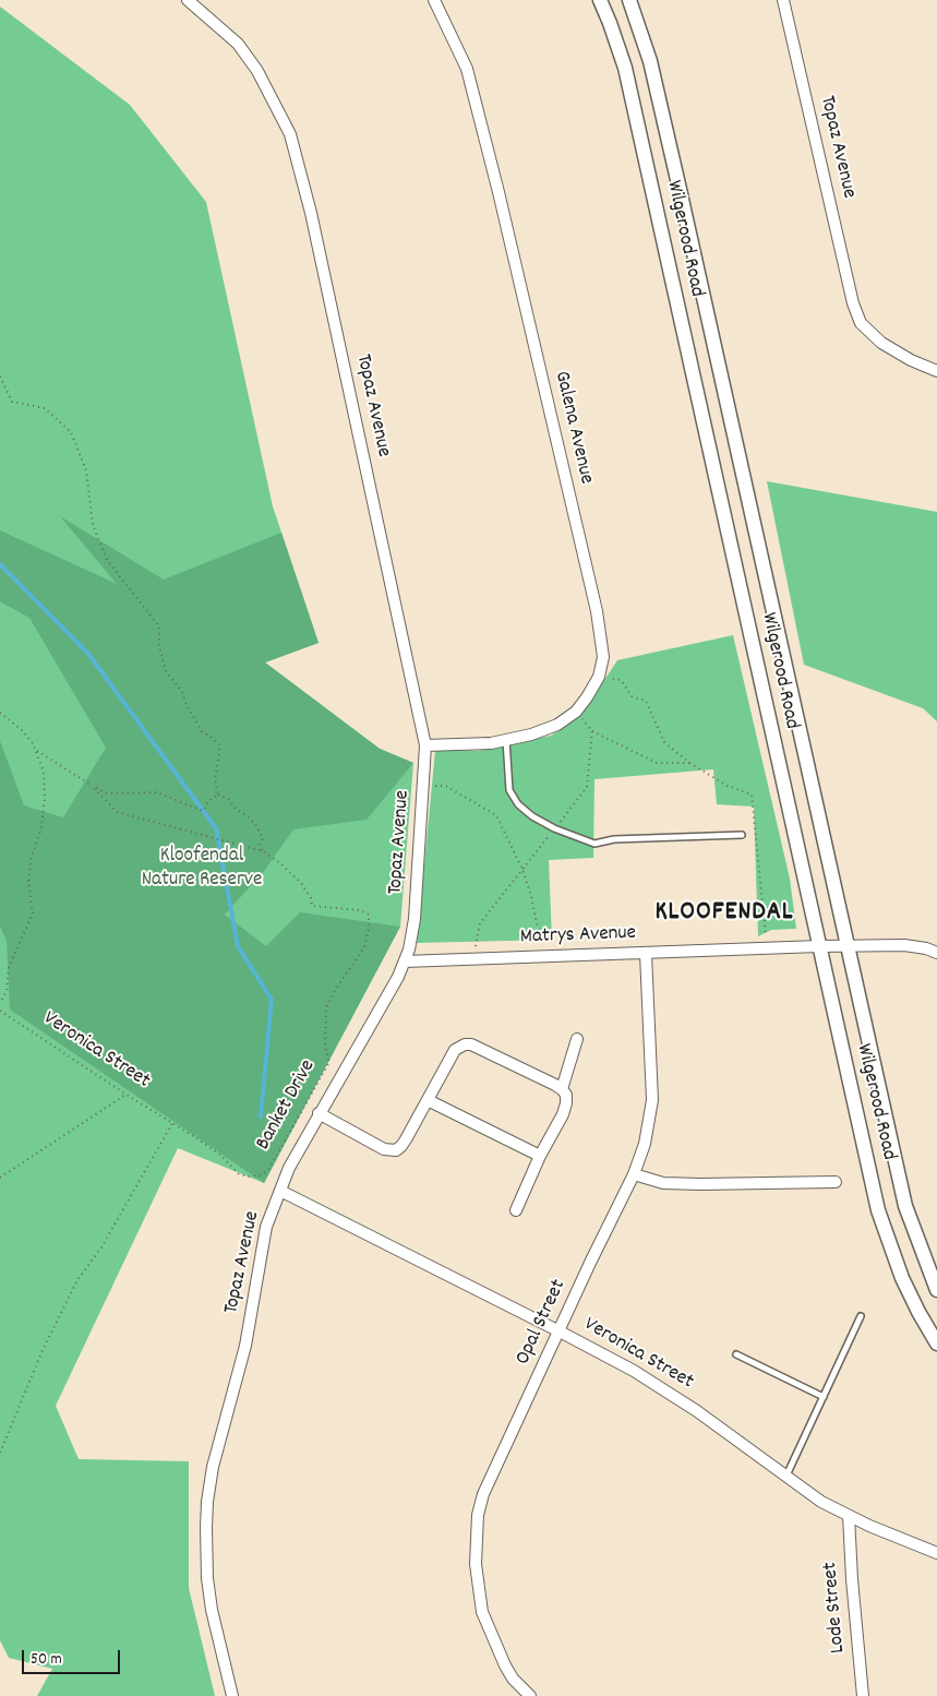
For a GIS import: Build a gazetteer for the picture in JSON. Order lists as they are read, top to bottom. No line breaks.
{"streets":{"street":["Topaz Avenue","Wilgerood Road","Galena Avenue","Matrys Avenue","Veronica Street","Opal Street","Lode Street"],"path":["Banket Drive"]},"crossings":[["Topaz Avenue","Galena Avenue"],["Topaz Avenue","Matrys Avenue"],["Topaz Avenue","Veronica Street"],["Wilgerood Road","Matrys Avenue"],["Matrys Avenue","Opal Street"],["Veronica Street","Banket Drive"],["Veronica Street","Opal Street"],["Veronica Street","Lode Street"]],"districts":["KLOOFENDAL"],"parks":["Kloofendal Nature Reserve"],"scale_bar":"50 m"}
